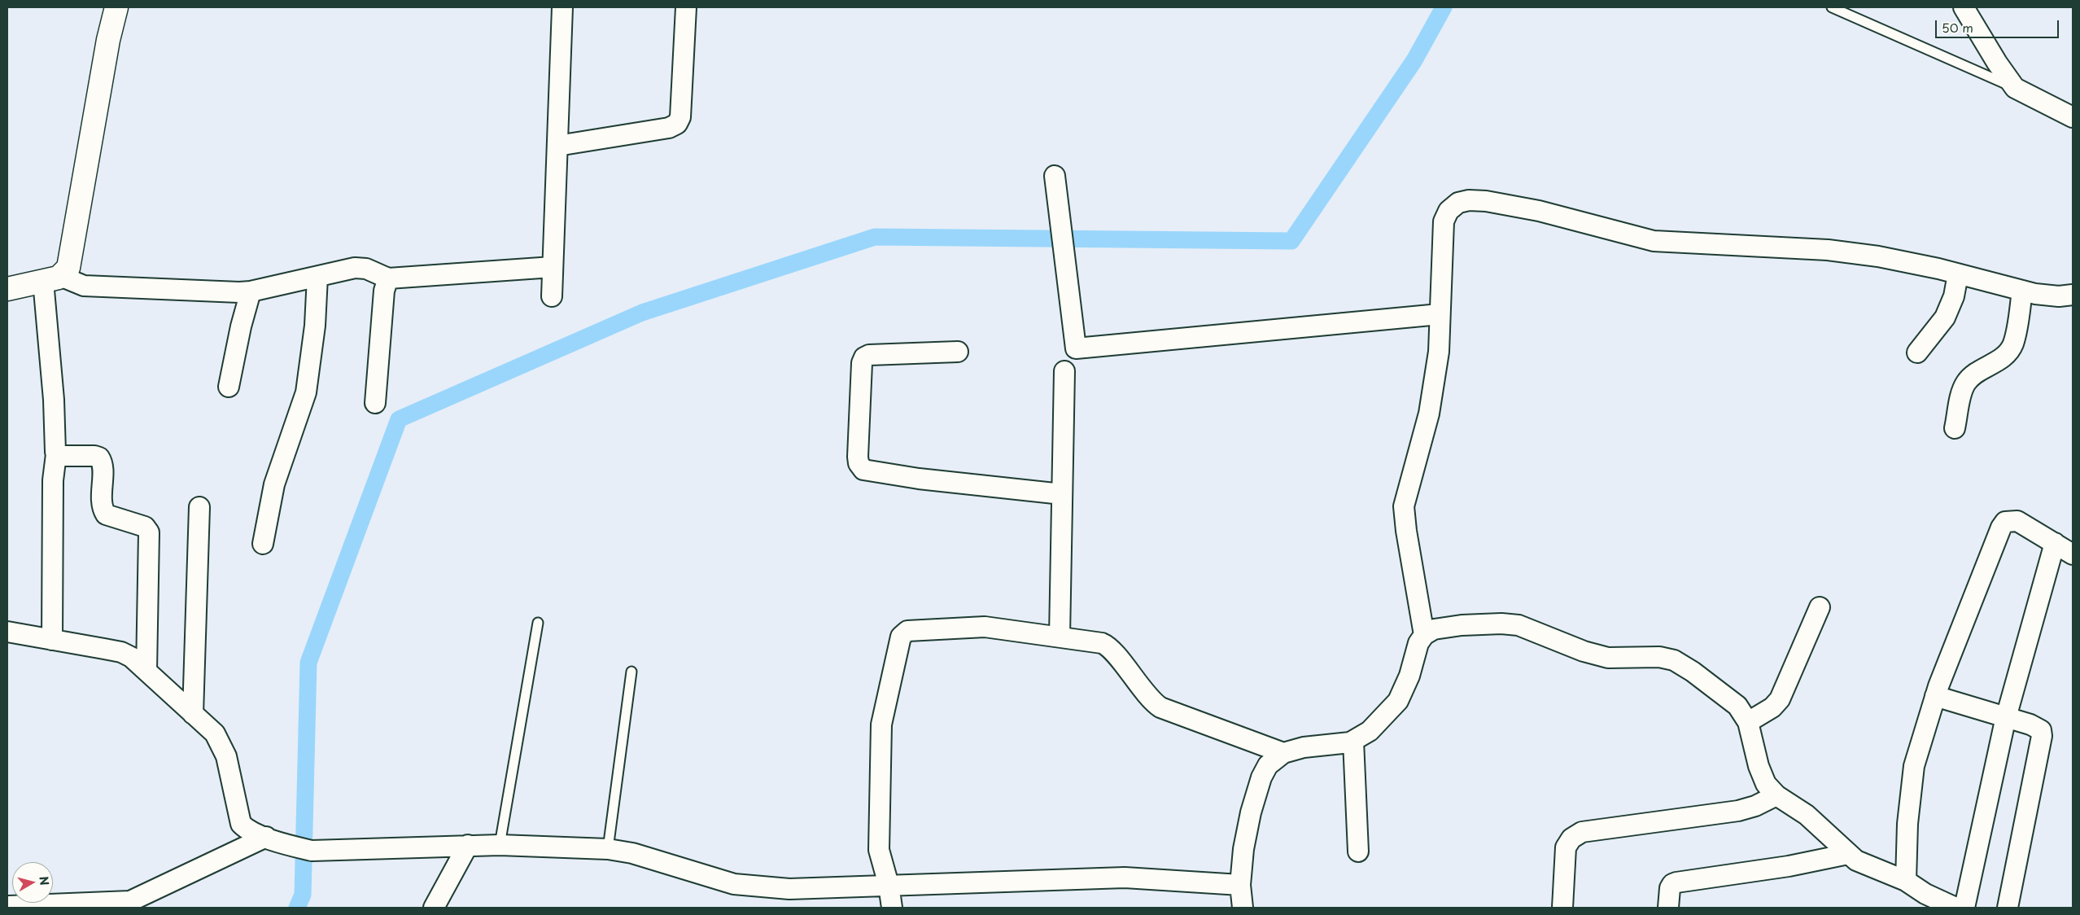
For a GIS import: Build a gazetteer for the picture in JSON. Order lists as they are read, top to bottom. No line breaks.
{"scale_bar":"50 m","north":"right"}
